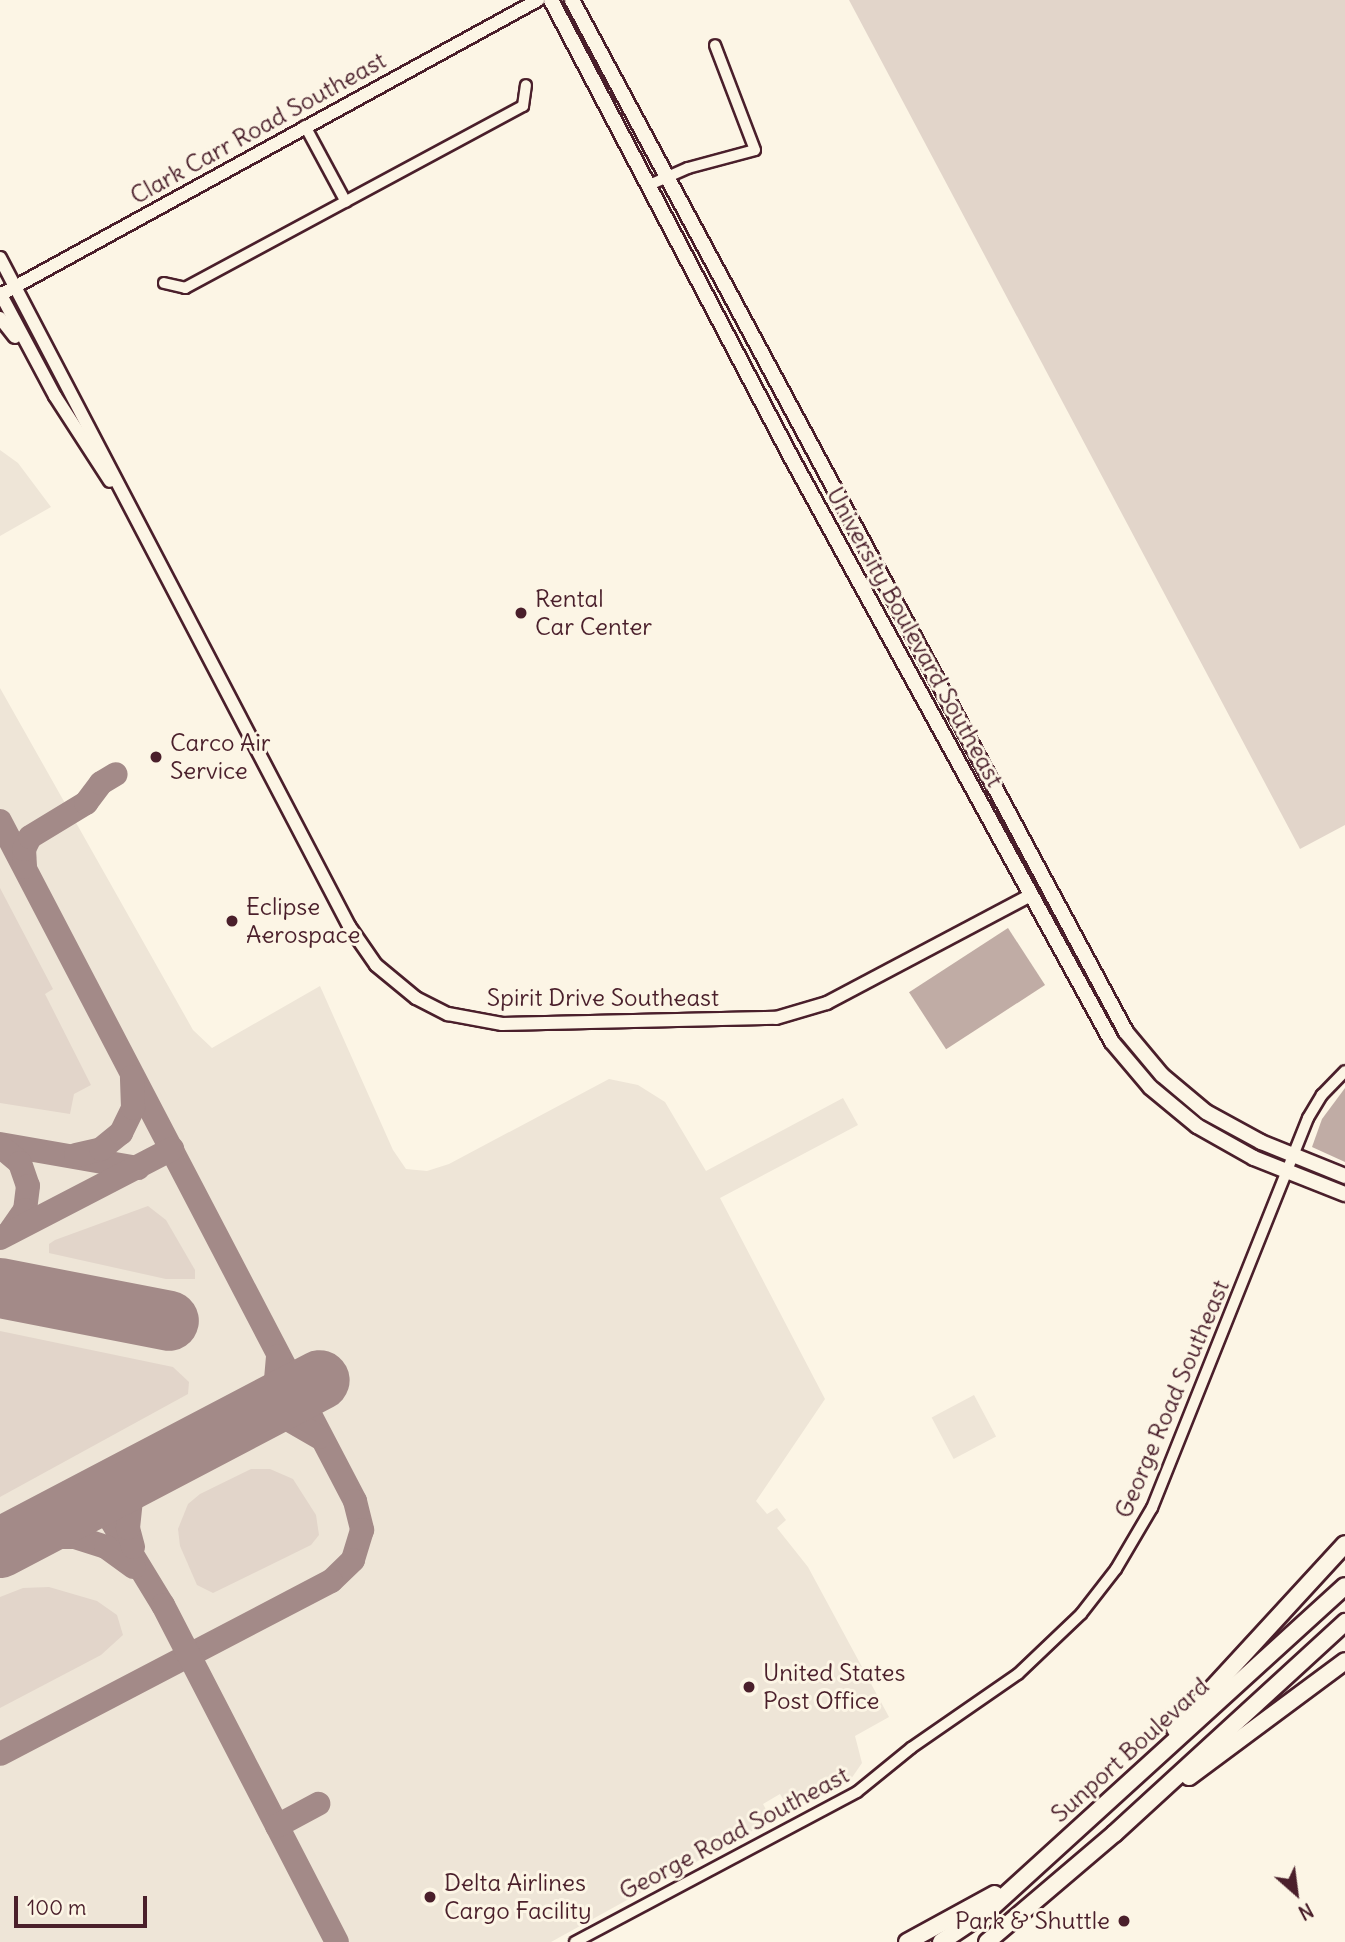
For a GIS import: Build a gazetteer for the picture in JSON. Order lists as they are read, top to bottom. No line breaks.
{"streets":{"main road":["University Boulevard Southeast","Spirit Drive Southeast","Sunport Boulevard"],"street":["Clark Carr Road Southeast","George Road Southeast"]},"crossings":[["University Boulevard Southeast","Spirit Drive Southeast"],["University Boulevard Southeast","George Road Southeast"]],"places":["Rental Car Center","Carco Air Service","Eclipse Aerospace","United States Post Office","Delta Airlines Cargo Facility","Park & Shuttle"],"scale_bar":"100 m","north":"bottom right"}
